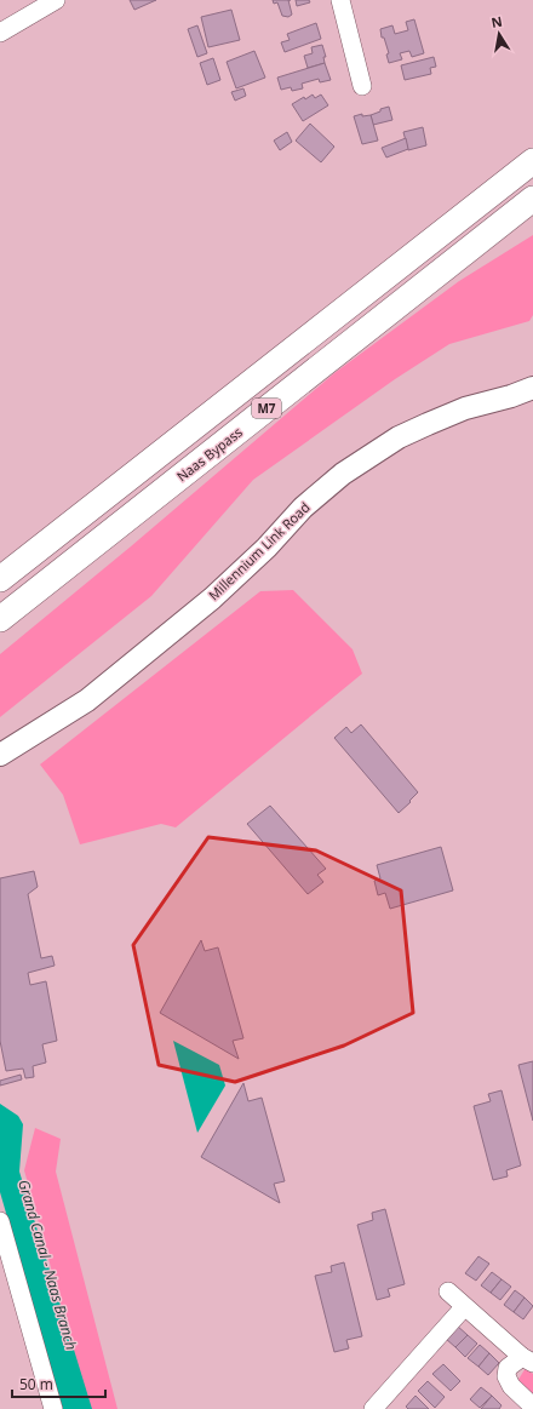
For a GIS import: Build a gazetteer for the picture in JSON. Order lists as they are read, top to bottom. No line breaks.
{"streets":{"highway":["M7","Naas Bypass"],"main road":["Millennium Link Road"]},"water":["Grand Canal - Naas Branch"],"scale_bar":"50 m","north":"top"}
